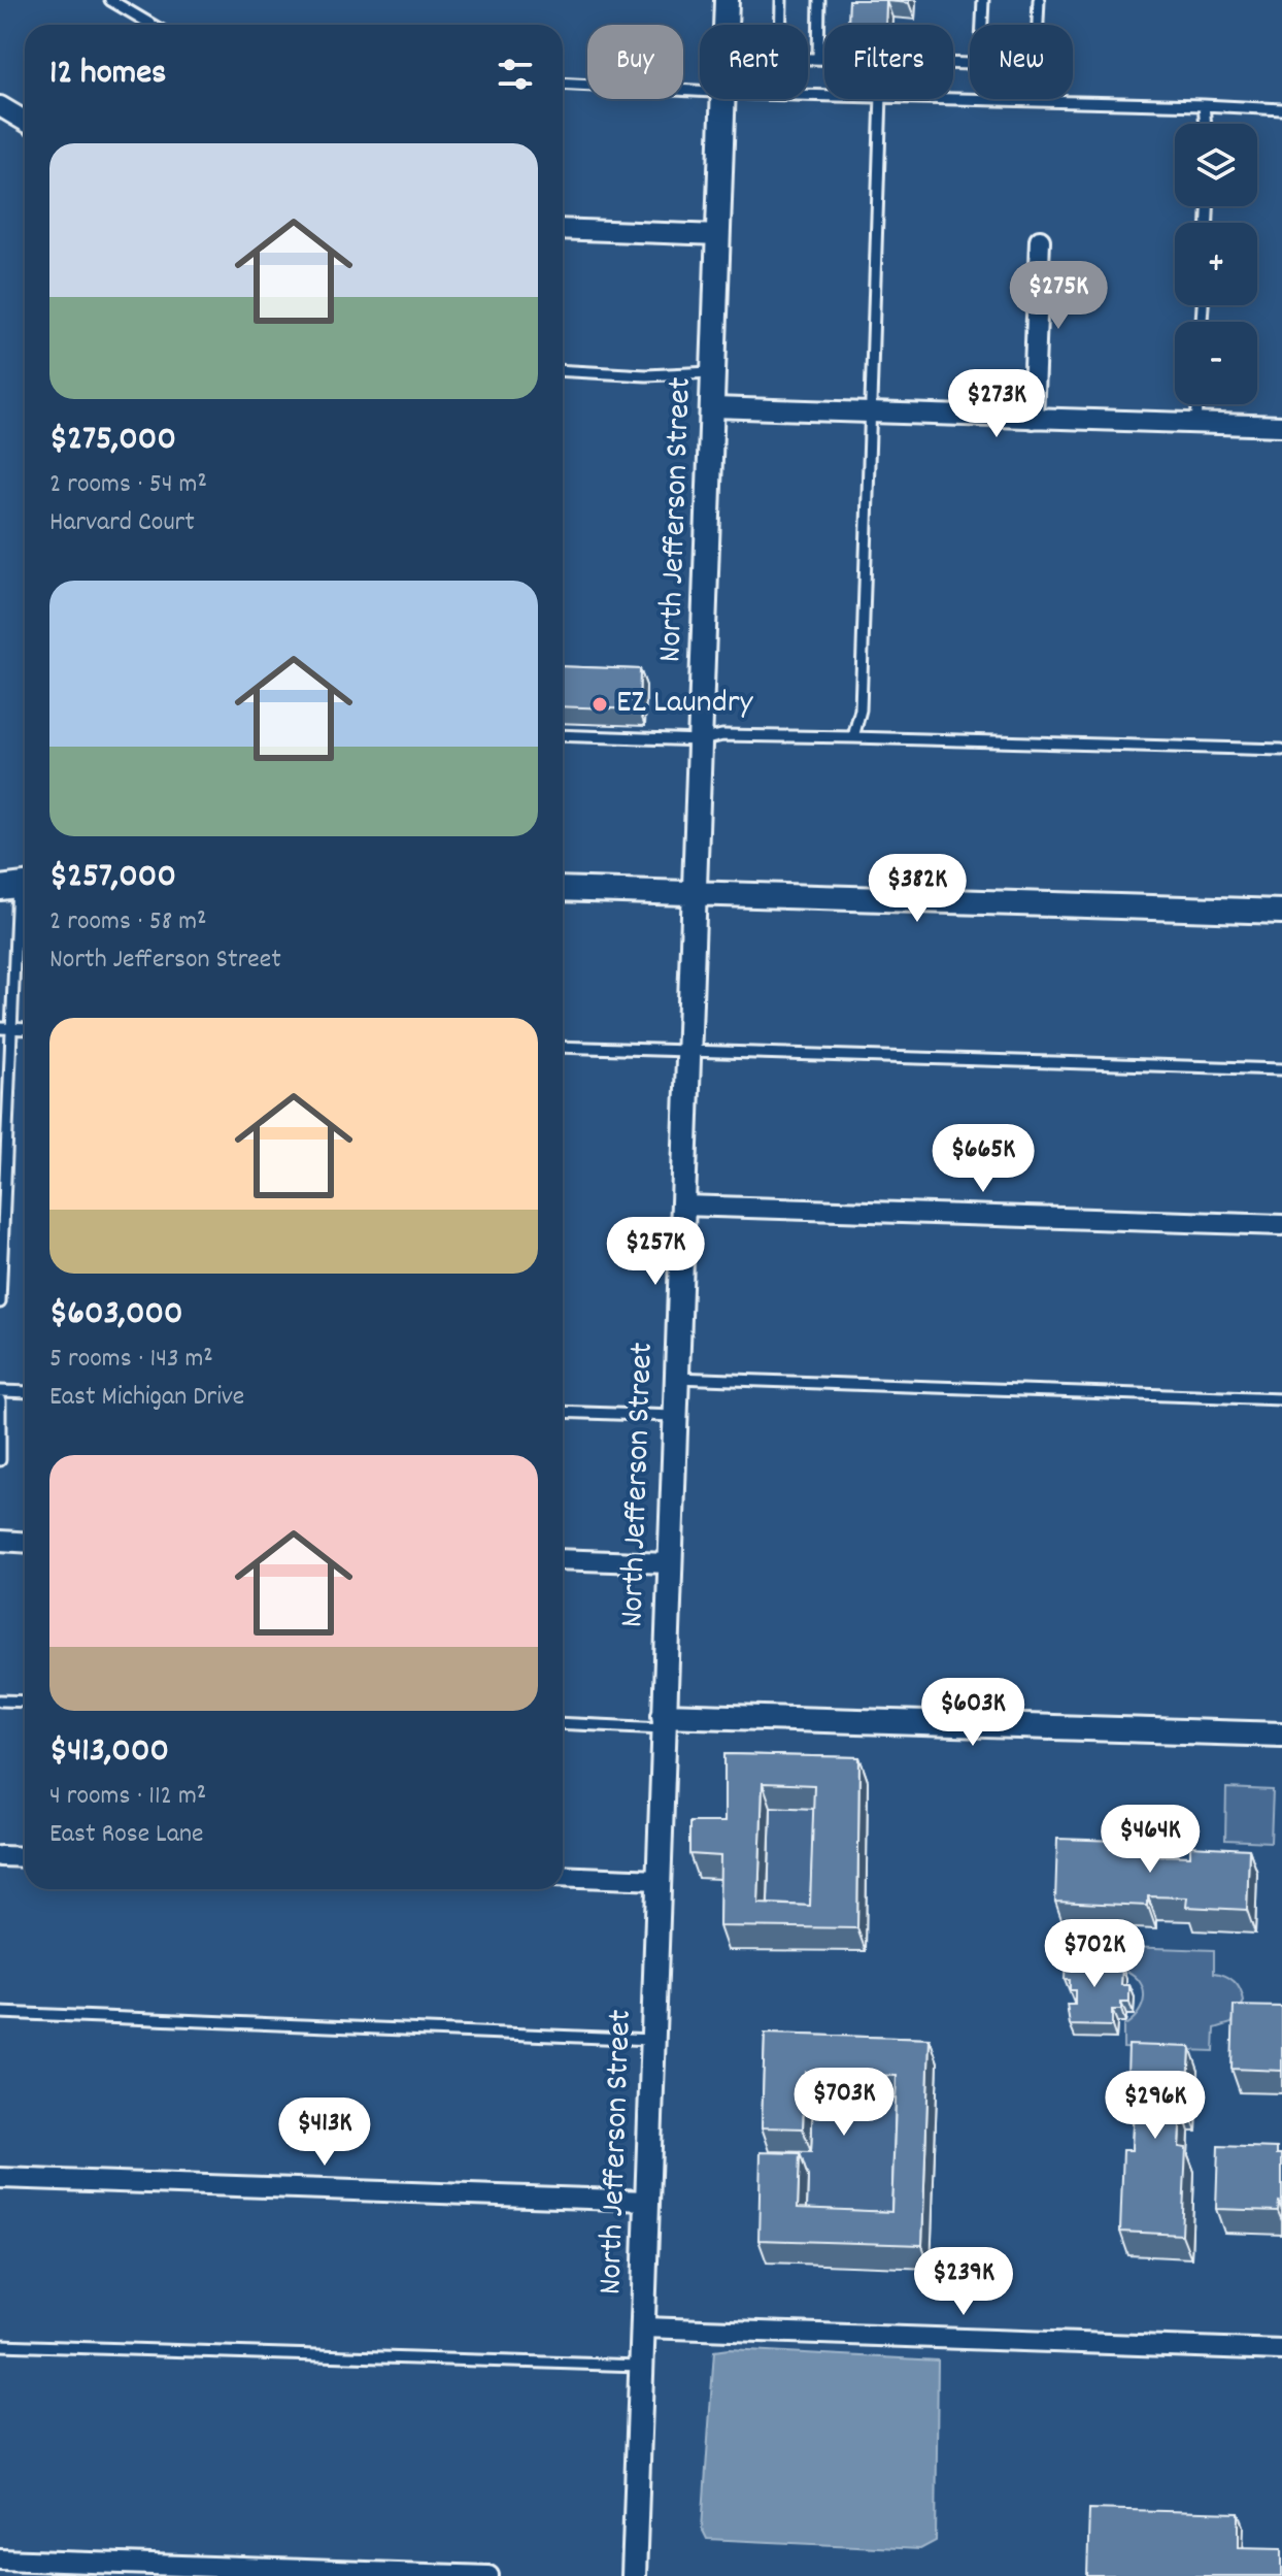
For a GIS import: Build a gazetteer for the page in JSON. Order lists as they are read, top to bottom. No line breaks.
{"streets":{"street":["North Jefferson Street"]},"places":["EZ Laundry"],"page":{"chip":["Buy","Rent","Filters","New"],"heading":"12 homes","map_buttons":["+","−"],"list":[{"name":"$275,000","note":"2 rooms · 54 m² · Harvard Court"},{"name":"$257,000","note":"2 rooms · 58 m² · North Jefferson Street"},{"name":"$603,000","note":"5 rooms · 143 m² · East Michigan Drive"},{"name":"$413,000","note":"4 rooms · 112 m² · East Rose Lane"}],"price":["$275K","$273K","$382K","$665K","$257K","$603K","$464K","$702K","$703K","$296K","$413K","$239K"]}}
